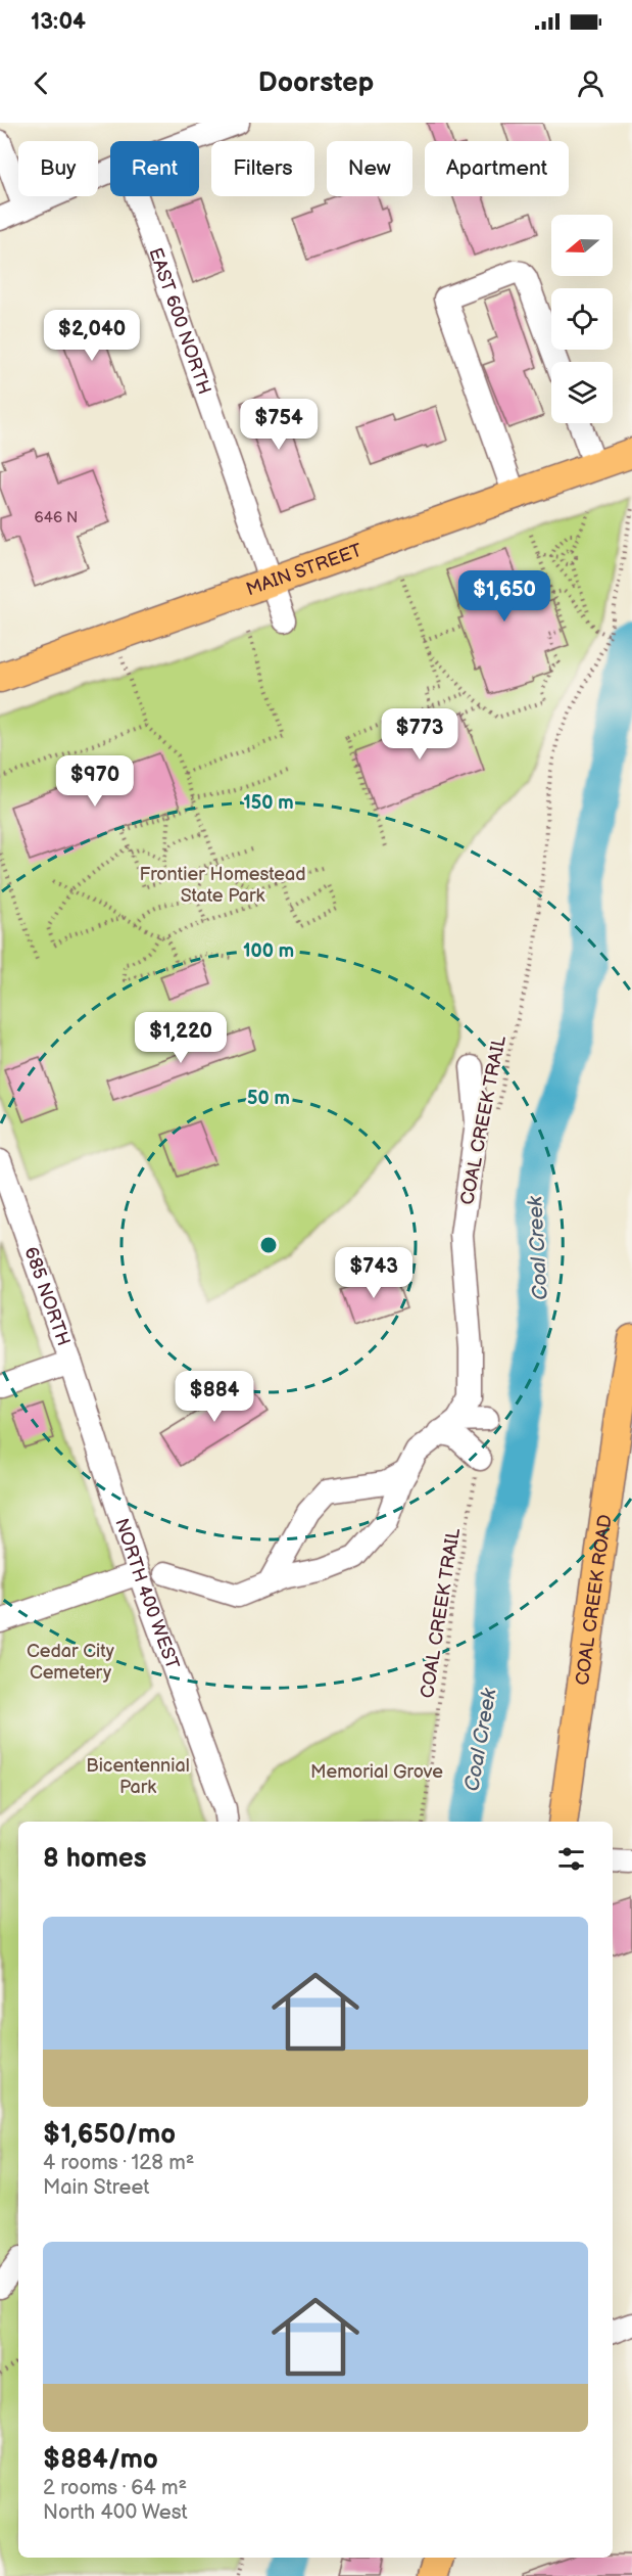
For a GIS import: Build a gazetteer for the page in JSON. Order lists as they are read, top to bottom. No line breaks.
{"streets":{"main road":["MAIN STREET","COAL CREEK ROAD"],"street":["EAST 600 NORTH","685 NORTH","NORTH 400 WEST"],"path":["COAL CREEK TRAIL"]},"crossings":[["EAST 600 NORTH","MAIN STREET"],["685 NORTH","NORTH 400 WEST"]],"water":["Coal Creek"],"parks":["Frontier Homestead State Park","Cedar City Cemetery","Bicentennial Park","Memorial Grove"],"house_numbers":["646 N"],"north":"left","page":{"status":"13:04","header":"Doorstep","chip":["Buy","Rent","Filters","New","Apartment"],"price":["$2,040","$754","$1,650","$773","$970","$1,220","$743","$884"],"heading":"8 homes","list":[{"name":"$1,650/mo","note":"4 rooms · 128 m² · Main Street"},{"name":"$884/mo","note":"2 rooms · 64 m² · North 400 West"}]},"rings":["150 m","100 m","50 m"]}
